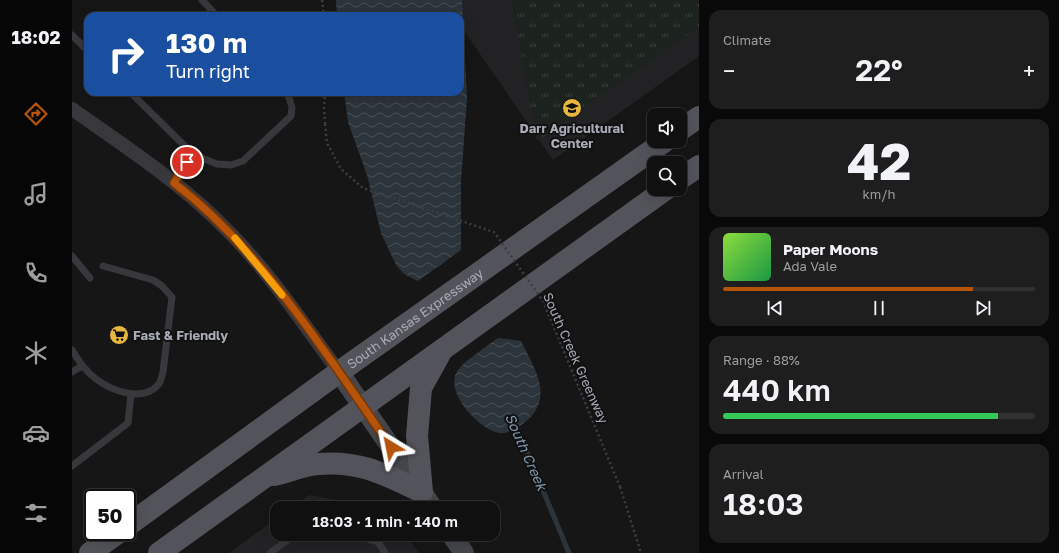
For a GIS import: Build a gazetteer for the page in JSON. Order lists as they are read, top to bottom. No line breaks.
{"streets":{"main road":["South Kansas Expressway"],"path":["South Creek Greenway"]},"water":["South Creek"],"places":{"school or university":["Darr Agricultural Center"],"supermarket":["Fast & Friendly"]},"page":{"tabs":"18:02","tile":["Climate",["42","km/h"],["Range · 88%","440 km"],["Arrival","18:03"]],"turn":["130 m","Turn right"],"heat":["−","22°","+"],"song":["Paper Moons","Ada Vale"],"limit":"50","trip":"18:03 · 1 min · 140 m"}}
